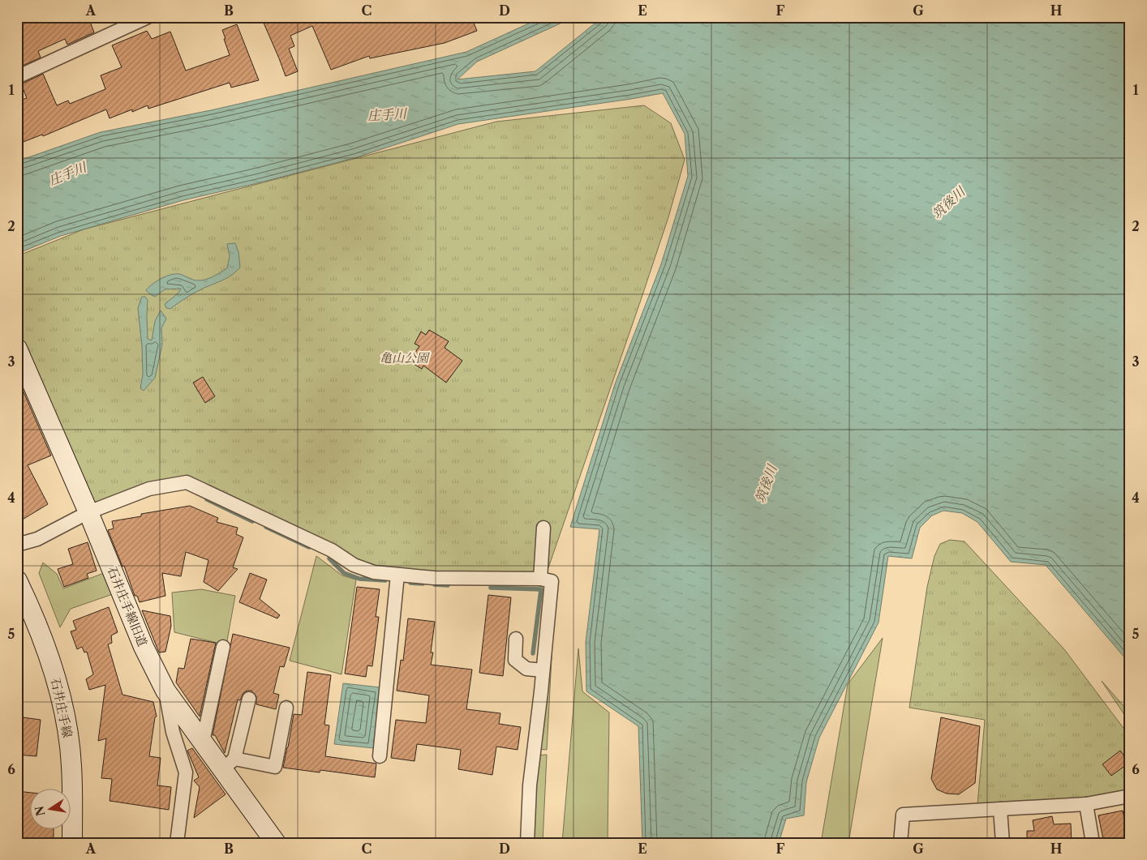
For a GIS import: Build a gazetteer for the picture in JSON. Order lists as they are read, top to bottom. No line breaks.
{"streets":{"street":["石井庄手線旧道","石井庄手線"]},"water":["庄手川","筑後川"],"parks":["亀山公園"],"north":"left","grid":{"columns":["A","B","C","D","E","F","G","H"],"rows":["1","2","3","4","5","6"]}}
